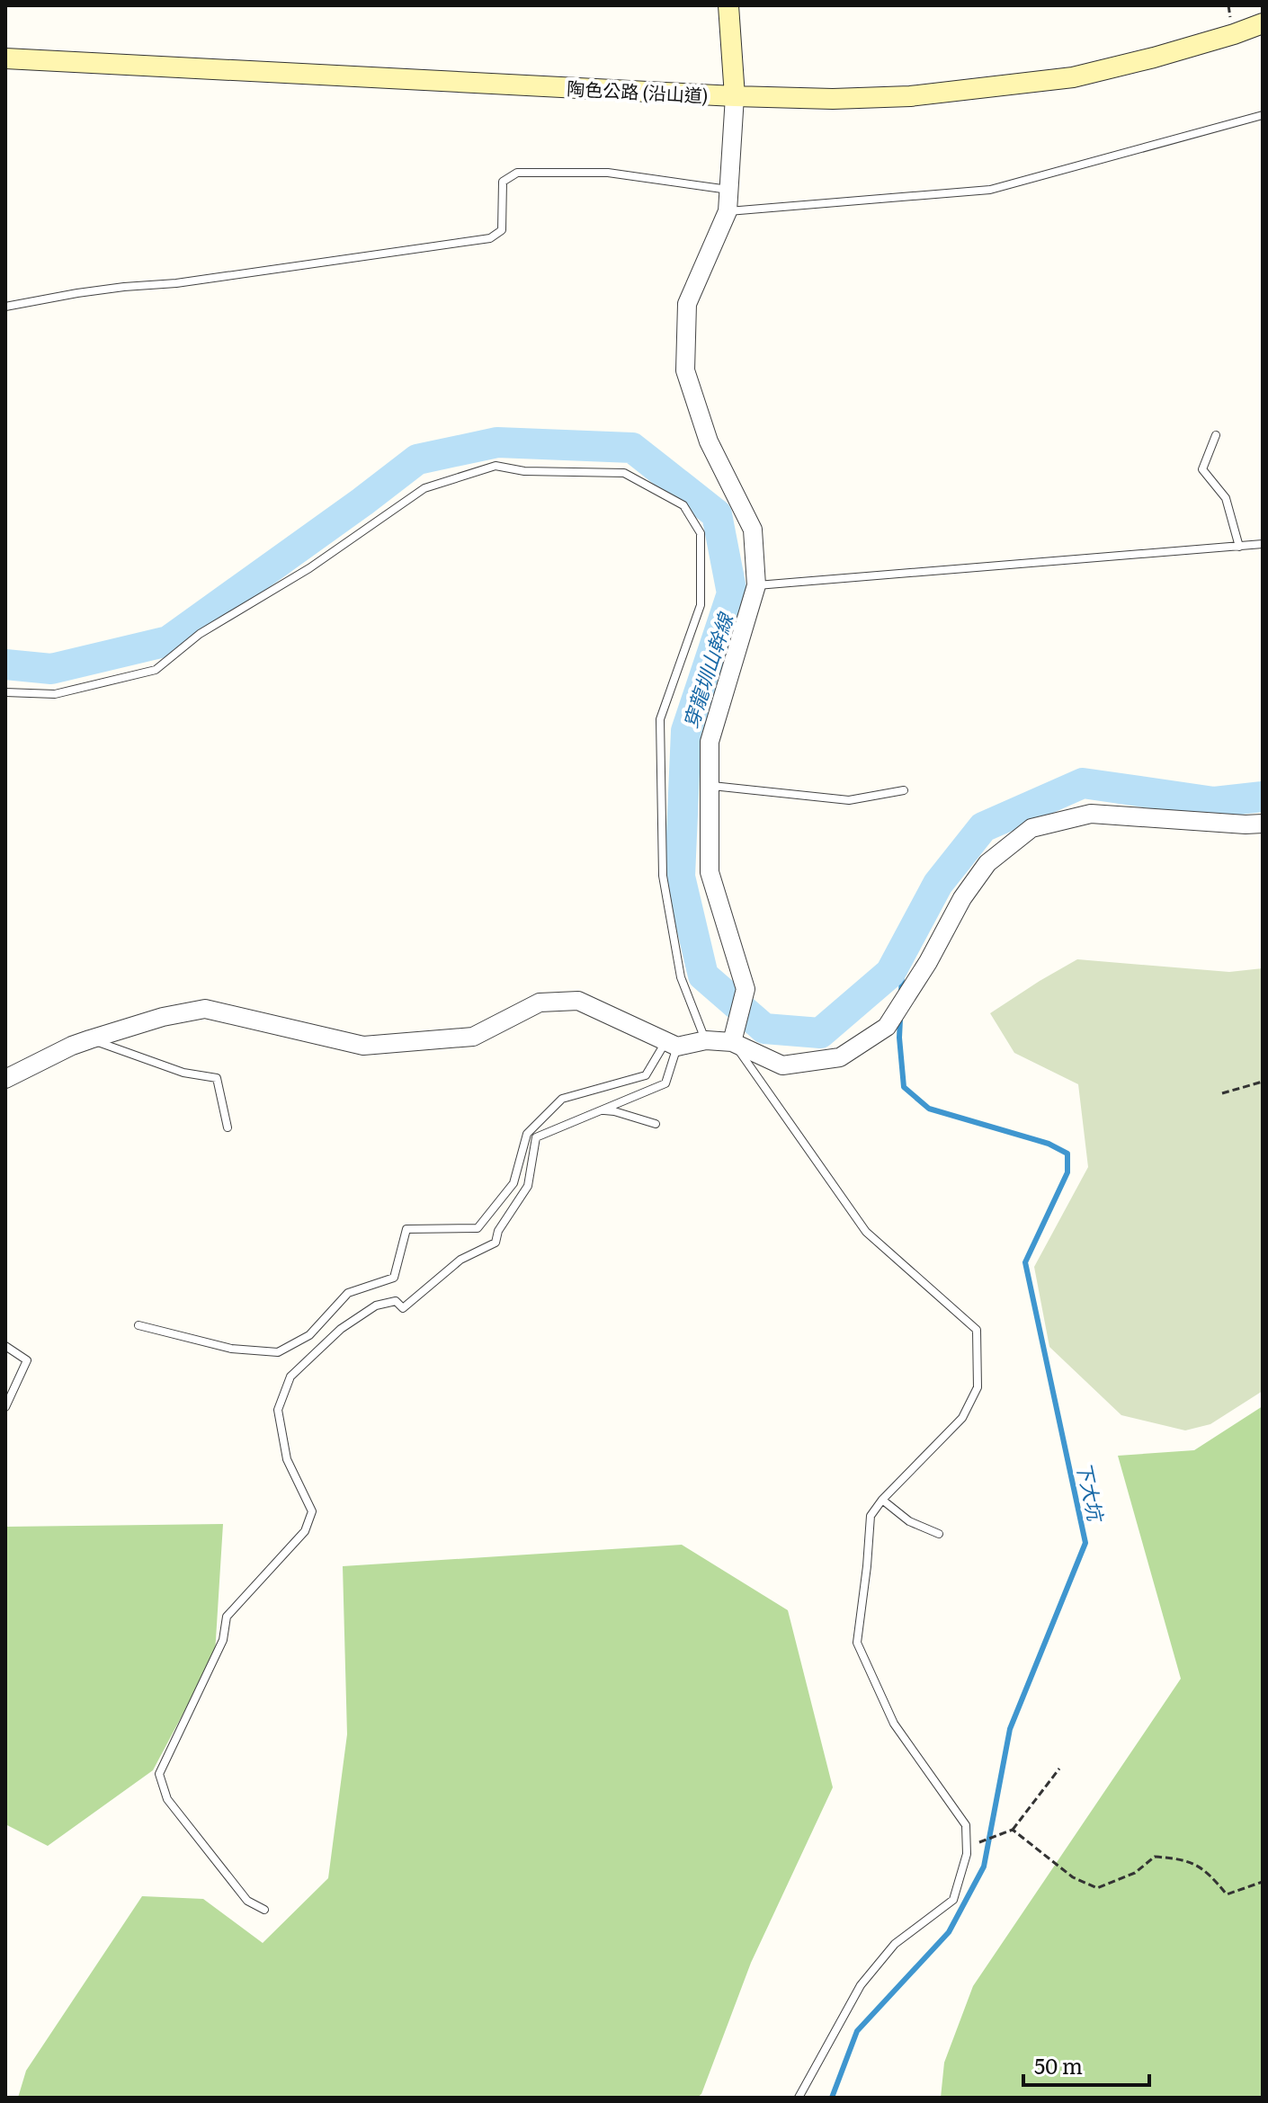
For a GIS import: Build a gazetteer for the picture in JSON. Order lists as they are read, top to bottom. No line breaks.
{"streets":{"main road":["陶色公路 (沿山道)"]},"water":["穿龍圳山幹線","下大坑"],"scale_bar":"50 m"}
